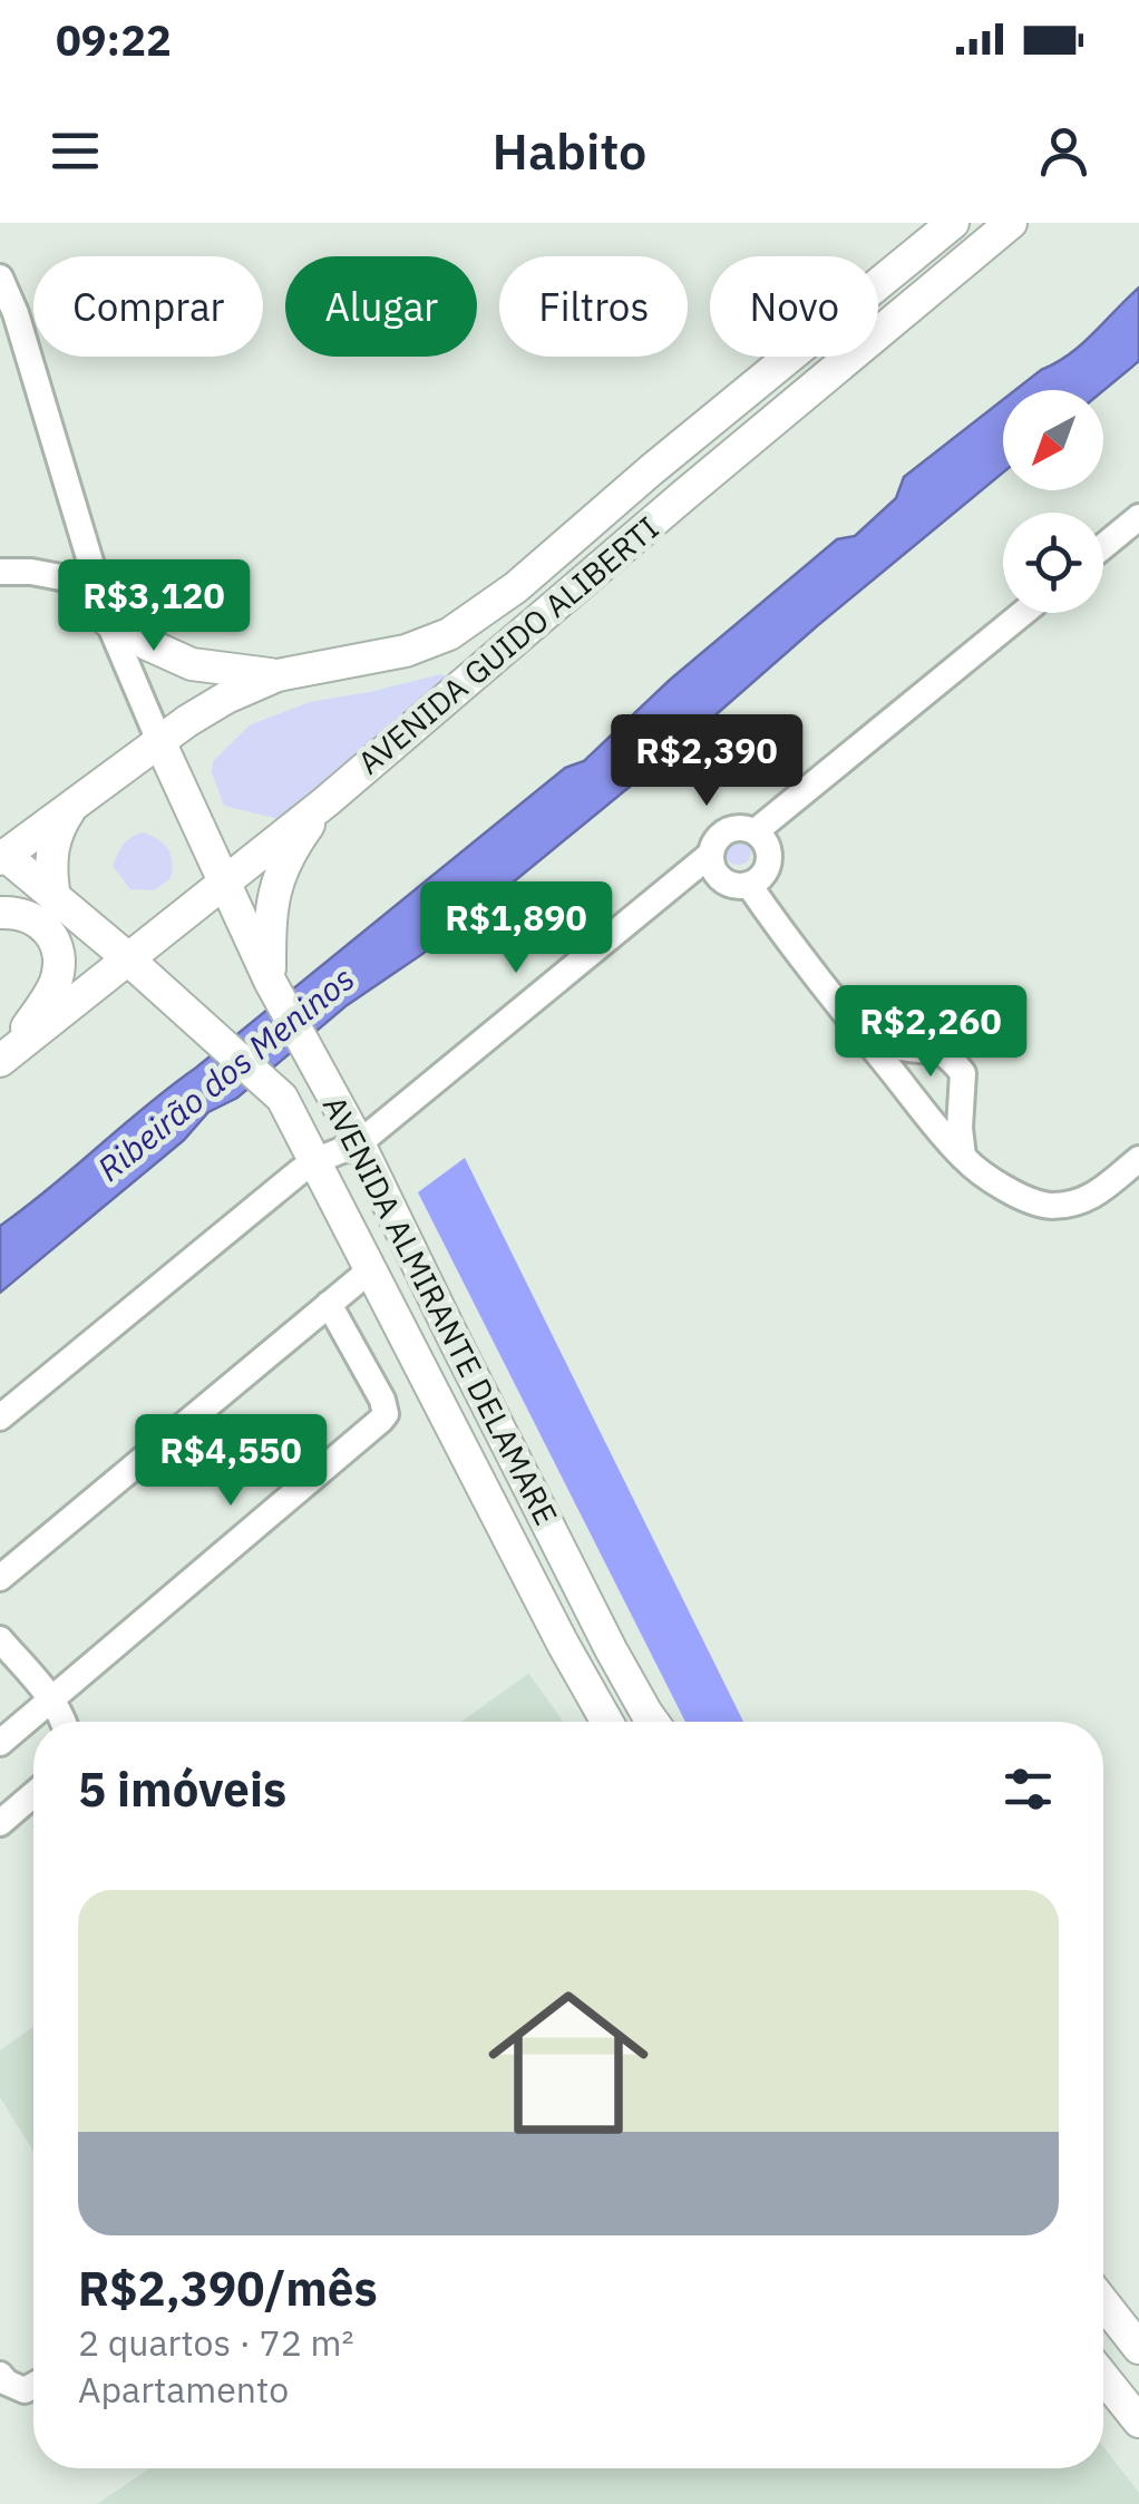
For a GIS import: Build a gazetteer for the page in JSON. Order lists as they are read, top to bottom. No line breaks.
{"streets":{"main road":["AVENIDA GUIDO ALIBERTI","AVENIDA ALMIRANTE DELAMARE"]},"crossings":[["AVENIDA GUIDO ALIBERTI","AVENIDA ALMIRANTE DELAMARE"]],"water":["Ribeirão dos Meninos"],"north":"bottom left","page":{"status":"09:22","header":"Habito","chip":["Comprar","Alugar","Filtros","Novo"],"price":["R$3,120","R$2,390","R$1,890","R$2,260","R$4,550"],"heading":"5 imóveis","list":[{"name":"R$2,390/mês","note":"2 quartos · 72 m² · Apartamento"}]}}
